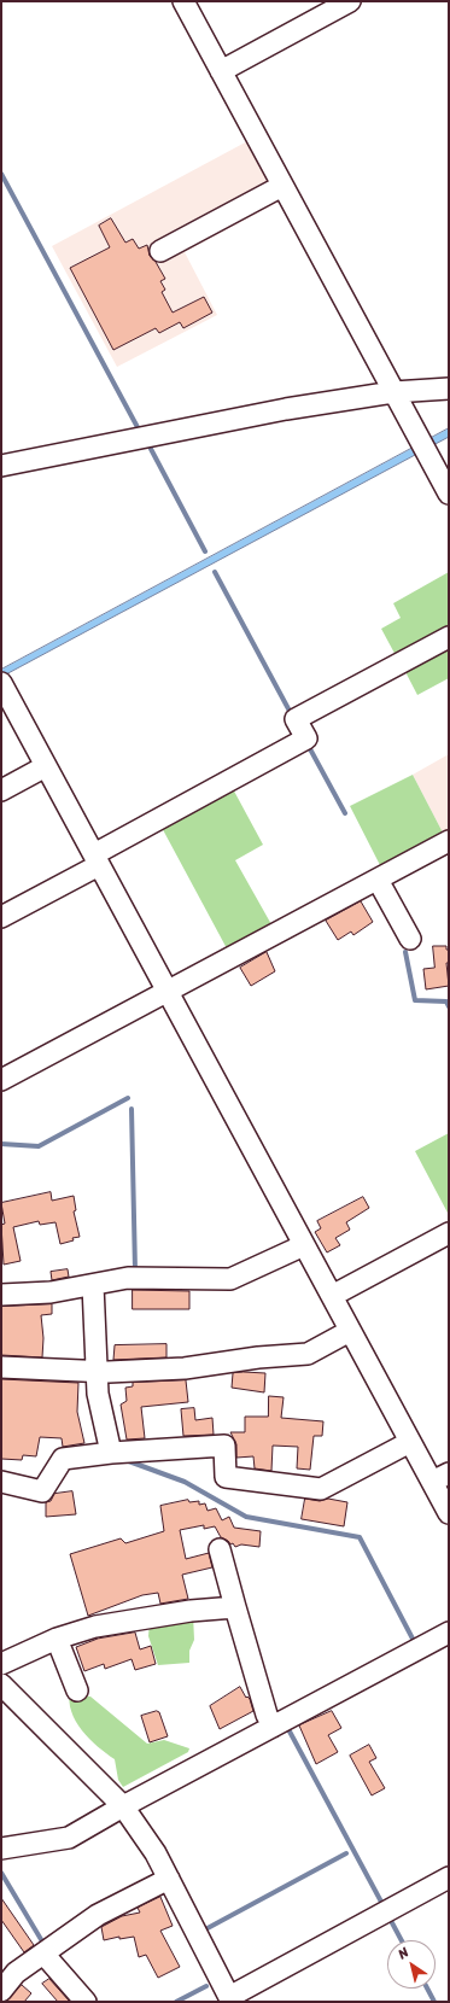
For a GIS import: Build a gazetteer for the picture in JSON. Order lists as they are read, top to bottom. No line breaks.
{"north":"top left"}
